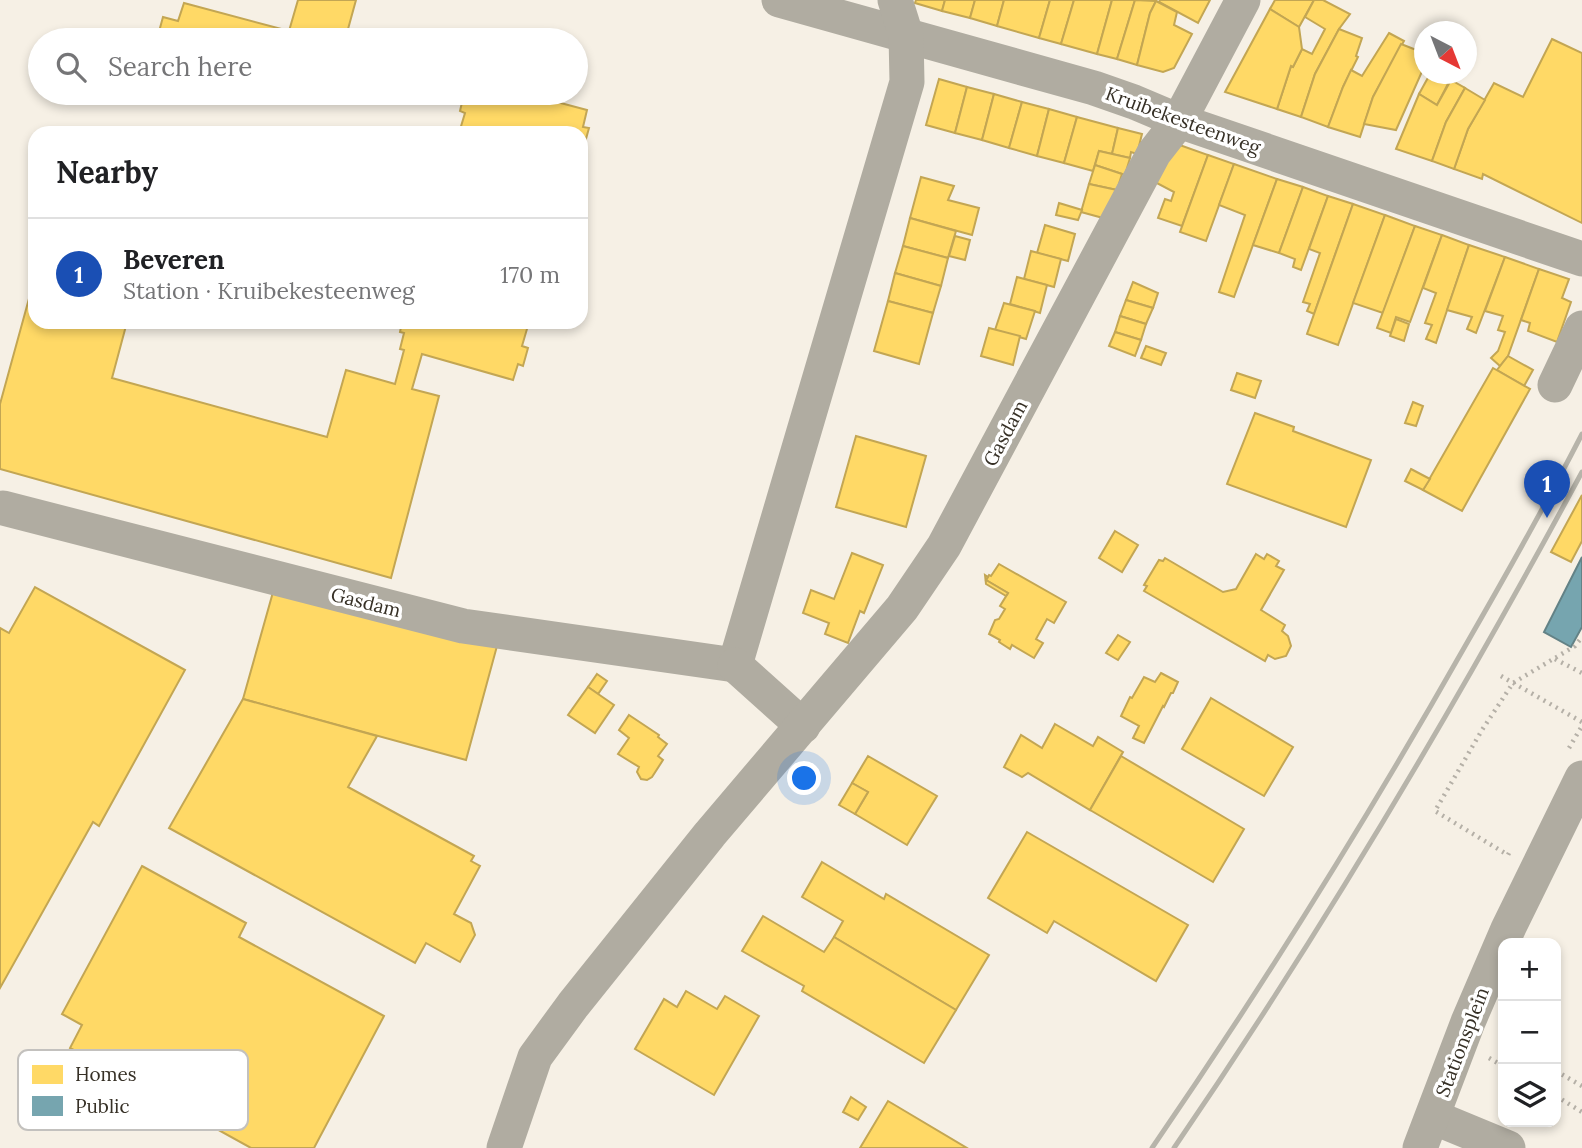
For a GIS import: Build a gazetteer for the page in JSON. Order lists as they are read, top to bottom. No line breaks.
{"streets":{"street":["Kruibekesteenweg","Gasdam","Stationsplein"]},"crossings":[["Kruibekesteenweg","Gasdam"]],"legend":["Homes","Public"],"north":"bottom right","page":{"search":"Search here","heading":"Nearby","list":[{"mark":"1","name":"Beveren","note":"Station · Kruibekesteenweg","value":"170 m"}],"pins":"1","map_buttons":["+","−"]}}
